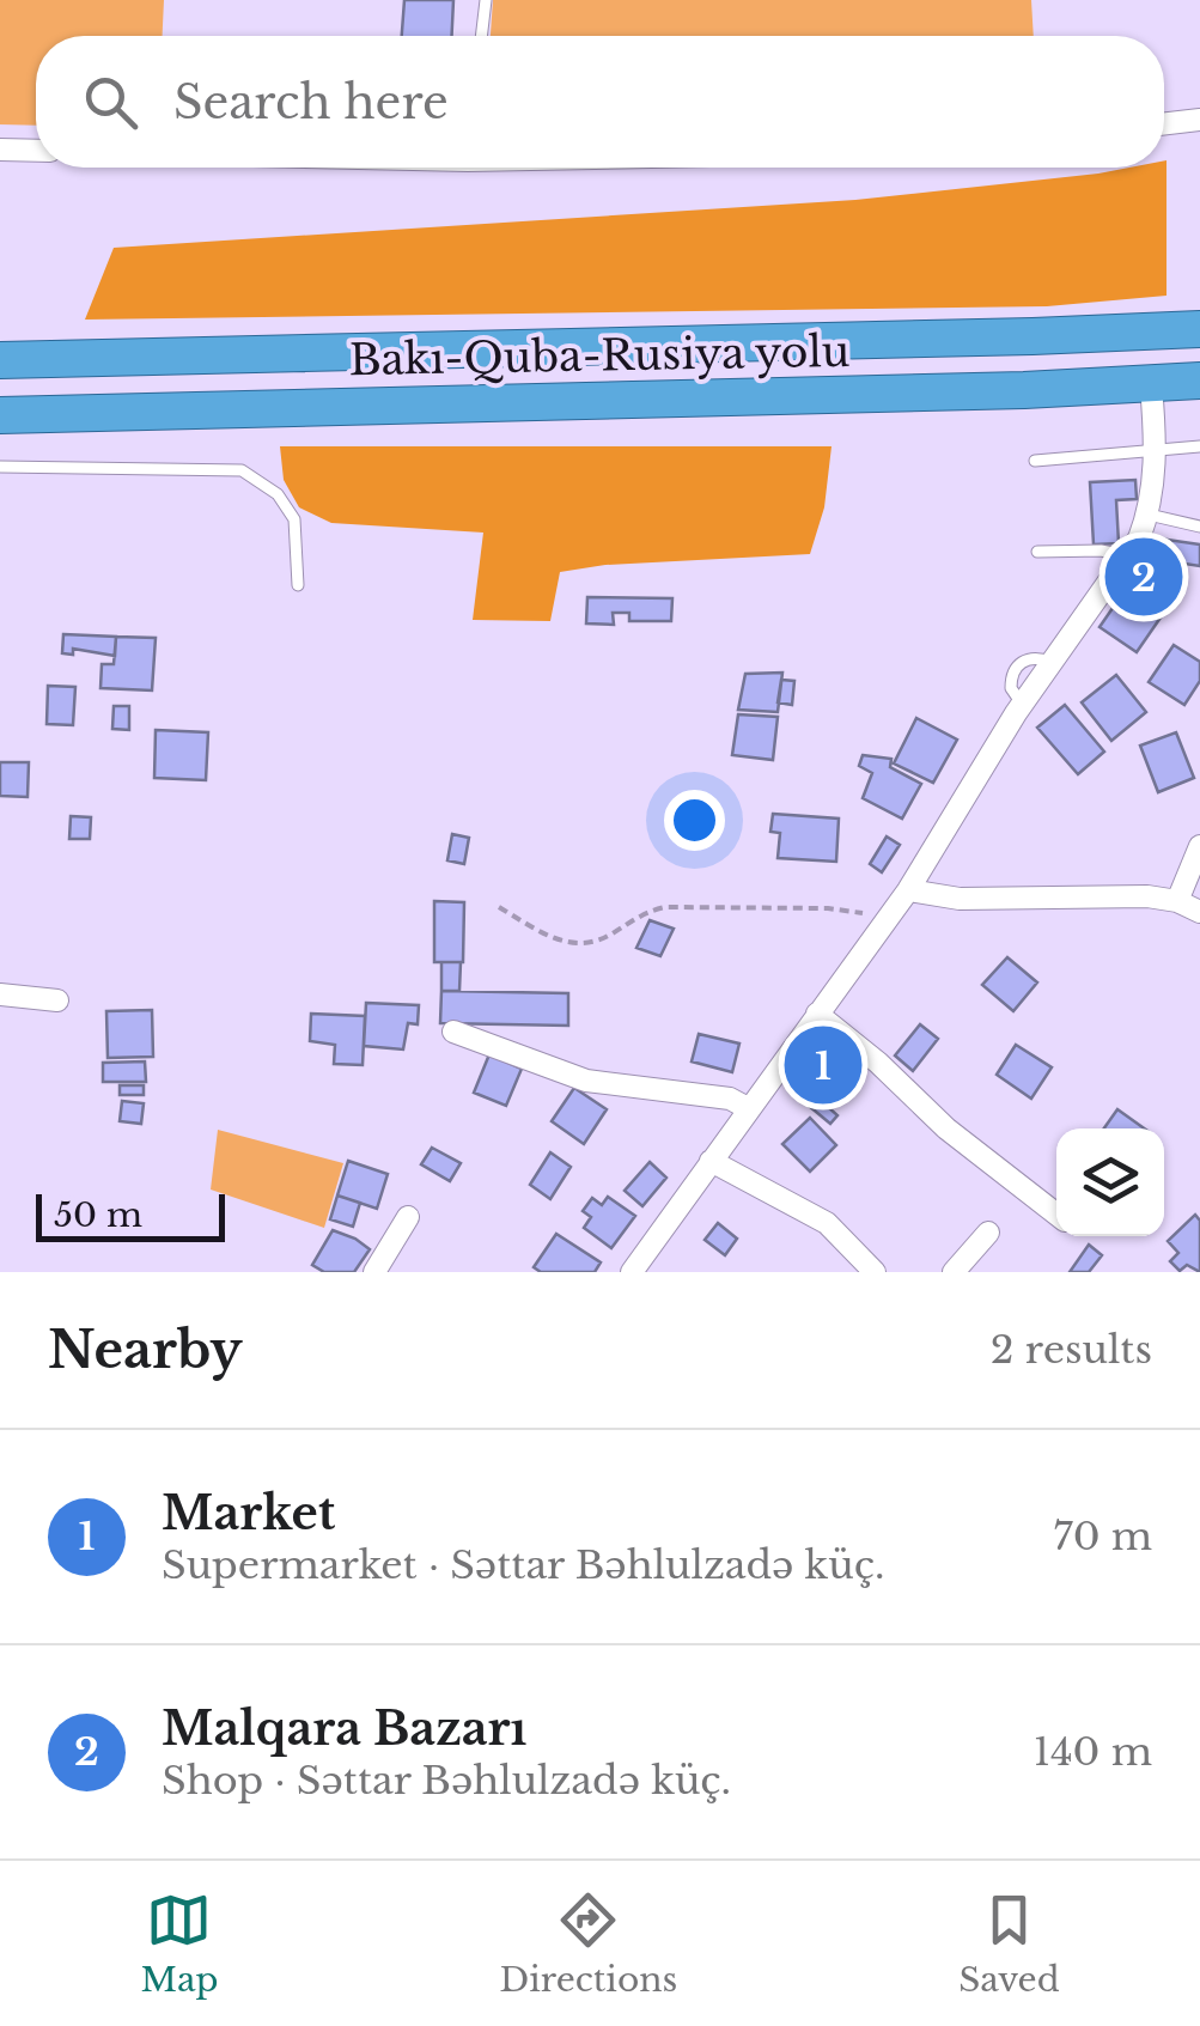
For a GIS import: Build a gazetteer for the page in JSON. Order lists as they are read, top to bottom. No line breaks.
{"streets":{"highway":["Bakı-Quba-Rusiya yolu"]},"scale_bar":"50 m","page":{"search":"Search here","pins":["2","1"],"scale":"50 m","heading":["Nearby","2 results"],"list":[{"mark":"1","name":"Market","note":"Supermarket · Səttar Bəhlulzadə küç.","value":"70 m"},{"mark":"2","name":"Malqara Bazarı","note":"Shop · Səttar Bəhlulzadə küç.","value":"140 m"}],"nav":["Map","Directions","Saved"]}}
